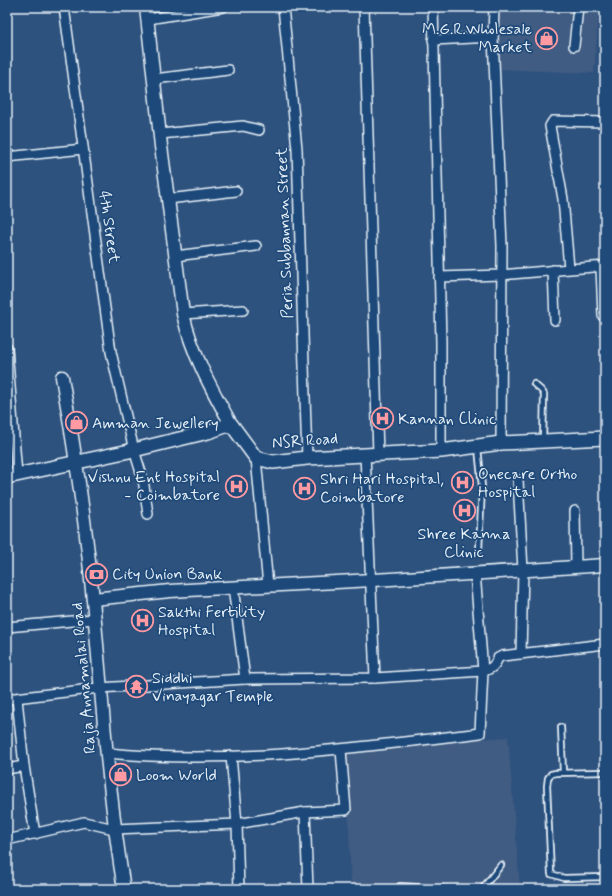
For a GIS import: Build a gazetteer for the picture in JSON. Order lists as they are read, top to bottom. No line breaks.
{"streets":{"main road":["NSR Road"],"street":["4th Street","Peria Subbannan Street","Raja Annamalai Road"]},"crossings":[["Peria Subbannan Street","NSR Road"]],"places":{"shop":["M.G.R.Wholesale Market","Amman Jewellery","Loom World"],"hospital":["Kannan Clinic","Onecare Ortho Hospital","Vishnu Ent Hospital - Coimbatore","Shri Hari Hospital, Coimbatore","Shree Kanna Clinic","Sakthi Fertility Hospital"],"bank":["City Union Bank"],"temple":["Siddhi Vinayagar Temple"]}}
